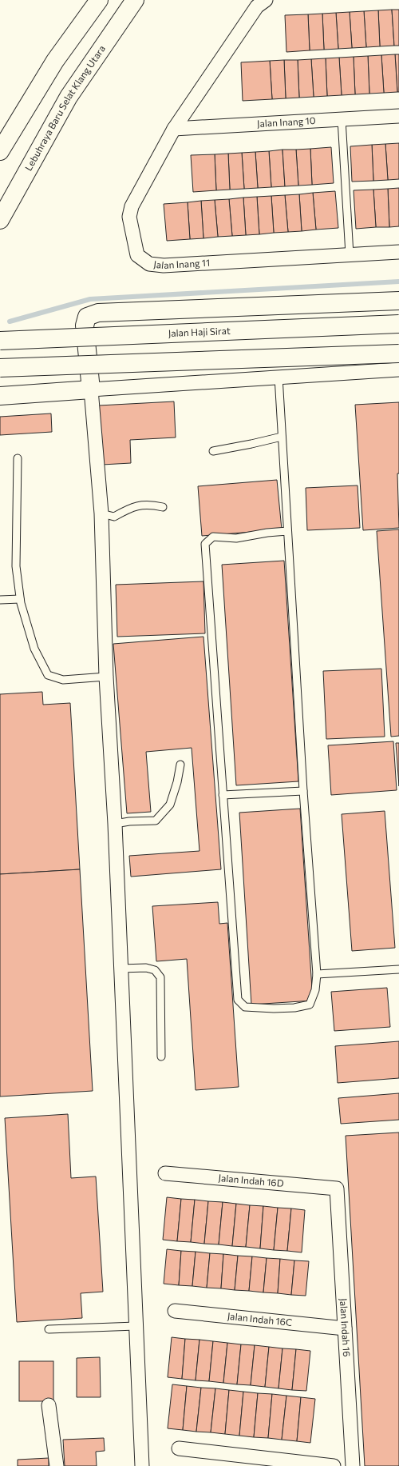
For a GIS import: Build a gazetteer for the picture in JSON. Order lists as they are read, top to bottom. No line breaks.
{"streets":{"main road":["Lebuhraya Baru Selat Klang Utara","Jalan Haji Sirat"],"street":["Jalan Inang 10","Jalan Inang 11","Jalan Indah 16D","Jalan Indah 16C","Jalan Indah 16"]},"crossings":[["Jalan Inang 10","Jalan Inang 11"],["Jalan Indah 16D","Jalan Indah 16"],["Jalan Indah 16C","Jalan Indah 16"]]}
